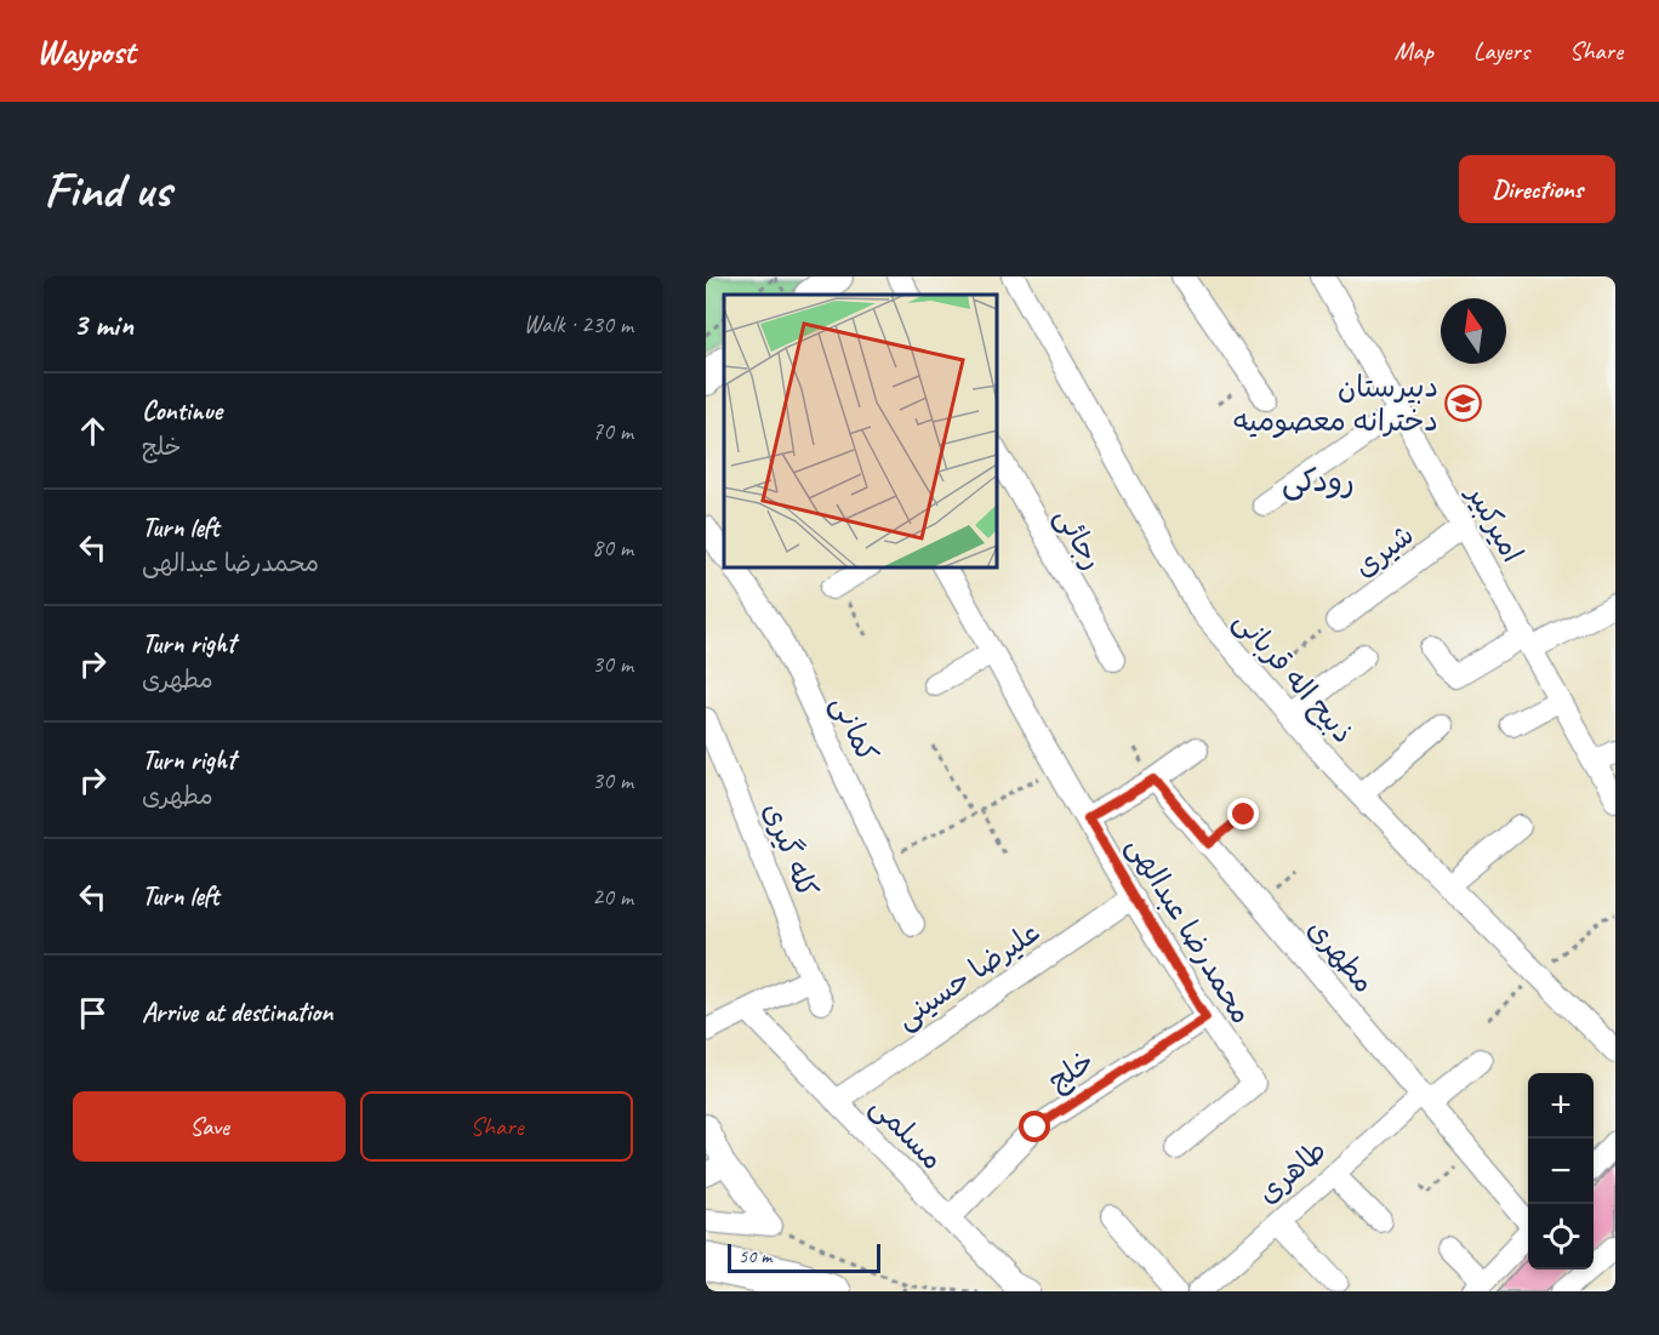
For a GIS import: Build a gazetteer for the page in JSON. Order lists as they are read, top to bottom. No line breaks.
{"streets":{"street":["امیرکبیر","رجائی","شیری","ذبیح اله قربانی","کمانی","کله گیری","محمدرضا عبدالهی","مطهری","علیرضا حسینی","خلج","مسلمی","طاهری"]},"crossings":[["امیرکبیر","شیری"],["محمدرضا عبدالهی","علیرضا حسینی"],["محمدرضا عبدالهی","خلج"],["مطهری","طاهری"],["علیرضا حسینی","مسلمی"],["خلج","مسلمی"]],"districts":["رودکی"],"places":{"school or university":["دبیرستان دخترانه معصومیه"]},"scale_bar":"50 m","north":"top","page":{"header":"Waypost","nav":["Map","Layers","Share"],"buttons":["Directions",["Save","Share"]],"title":"Find us","heading":["3 min","Walk · 230 m"],"list":[["Continue","خلج","70 m"],["Turn left","محمدرضا عبدالهی","80 m"],["Turn right","مطهری","30 m"],["Turn right","مطهری","30 m"],["Turn left","20 m"],"Arrive at destination"],"map_buttons":["+","−"],"scale":"50 m"}}
